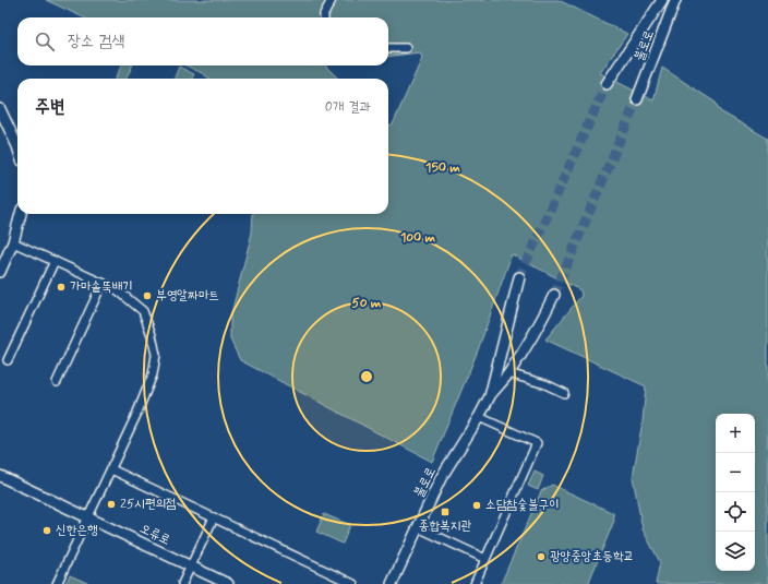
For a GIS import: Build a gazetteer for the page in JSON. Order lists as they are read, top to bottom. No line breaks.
{"streets":{"street":["불로로","오류로"]},"places":{"other":["가마솥뚝배기","부영알짜마트","25시편의점","소담참숯불구이","신한은행","광양중앙초등학교"],"transit":["종합복지관"]},"page":{"search":"장소 검색","heading":["주변","0개 결과"],"map_buttons":["+","−"]},"rings":["150 m","100 m","50 m"]}
